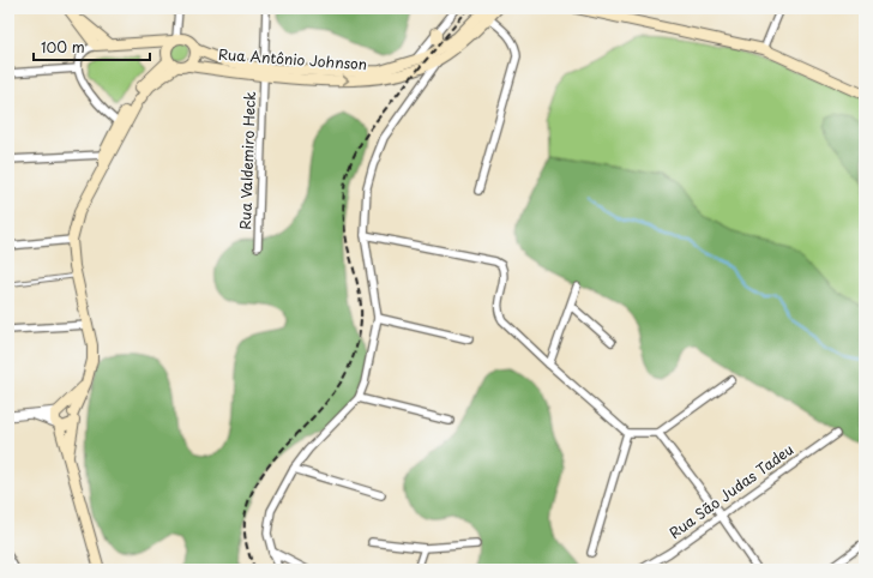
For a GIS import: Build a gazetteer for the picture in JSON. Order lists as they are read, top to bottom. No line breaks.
{"streets":{"main road":["Rua Antônio Johnson"],"street":["Rua Valdemiro Heck","Rua São Judas Tadeu"]},"crossings":[["Rua Antônio Johnson","Rua Valdemiro Heck"]],"scale_bar":"100 m"}
